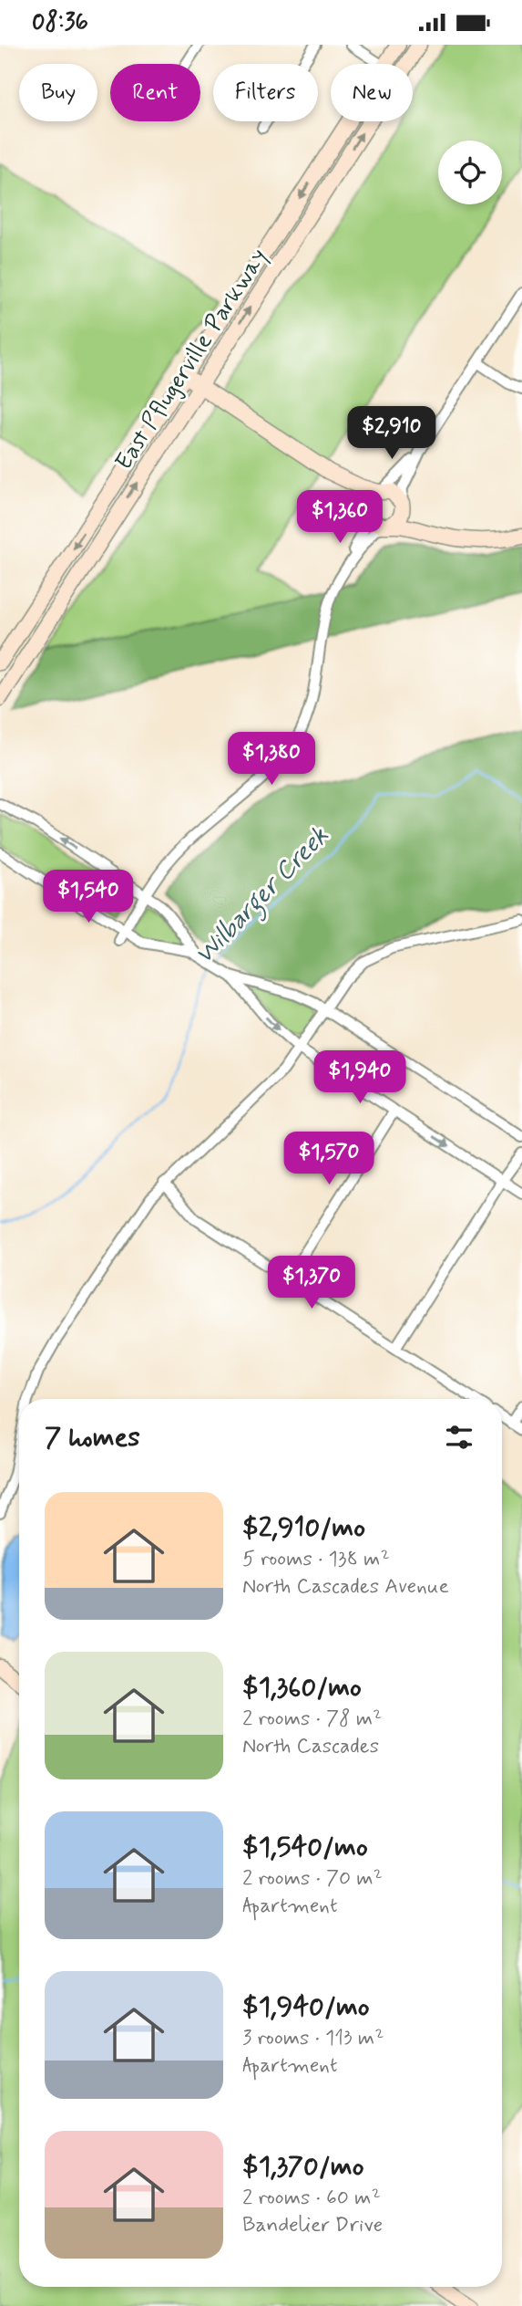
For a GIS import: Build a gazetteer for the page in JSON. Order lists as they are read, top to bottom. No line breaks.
{"streets":{"main road":["East Pflugerville Parkway"]},"water":["Wilbarger Creek"],"page":{"status":"08:36","chip":["Buy","Rent","Filters","New"],"price":["$2,910","$1,360","$1,380","$1,540","$1,940","$1,570","$1,370"],"heading":"7 homes","list":[{"name":"$2,910/mo","note":"5 rooms · 138 m² · North Cascades Avenue"},{"name":"$1,360/mo","note":"2 rooms · 78 m² · North Cascades"},{"name":"$1,540/mo","note":"2 rooms · 70 m² · Apartment"},{"name":"$1,940/mo","note":"3 rooms · 113 m² · Apartment"},{"name":"$1,370/mo","note":"2 rooms · 60 m² · Bandelier Drive"}]}}
